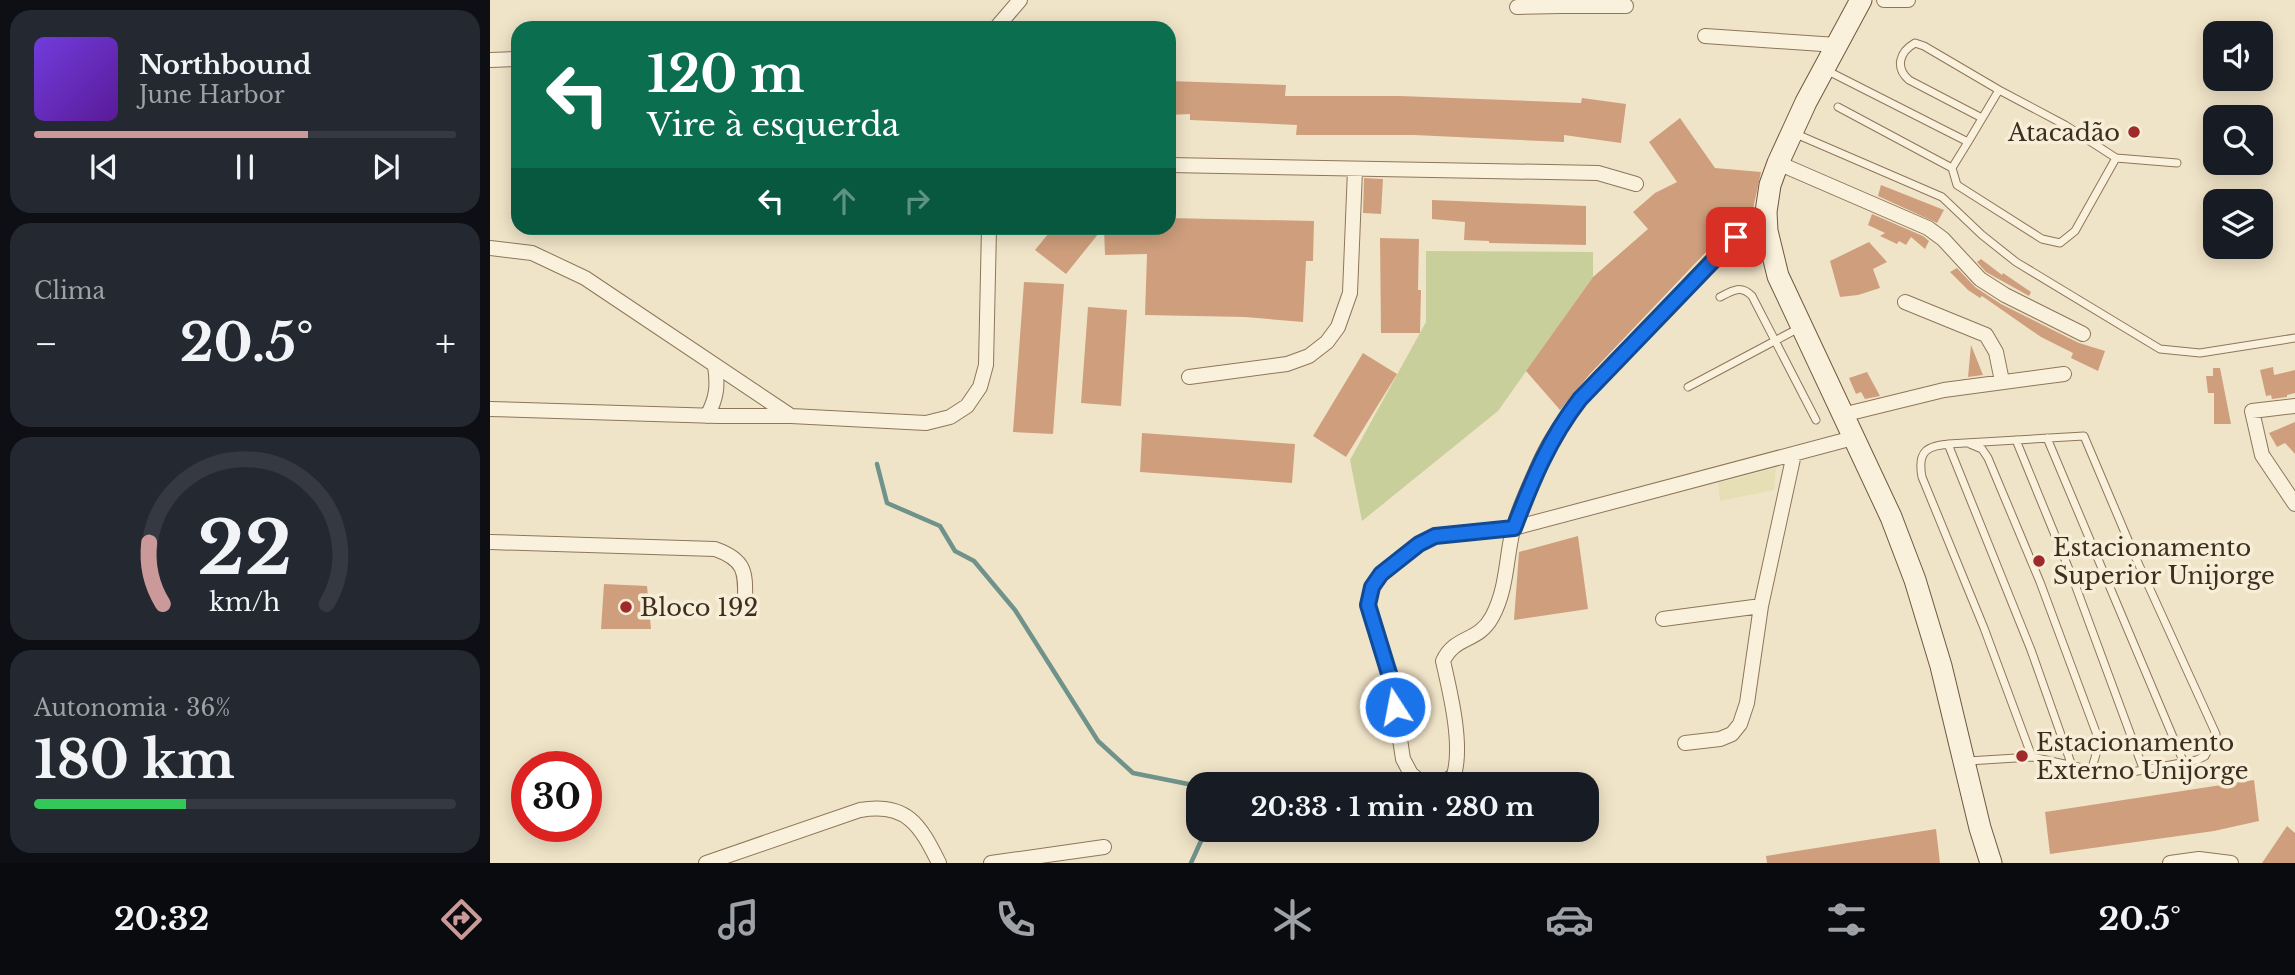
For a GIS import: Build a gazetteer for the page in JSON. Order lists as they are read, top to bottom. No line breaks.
{"places":["Atacadão","Estacionamento Superior Unijorge","Bloco 192","Estacionamento Externo Unijorge"],"page":{"turn":["120 m","Vire à esquerda"],"song":["Northbound","June Harbor"],"tile":["Clima",["Autonomia · 36%","180 km"]],"heat":["−","20.5°","+"],"limit":"30","trip":"20:33 · 1 min · 280 m","tabs":["20:32","20.5°"],"gauge":["22","km/h"]}}
